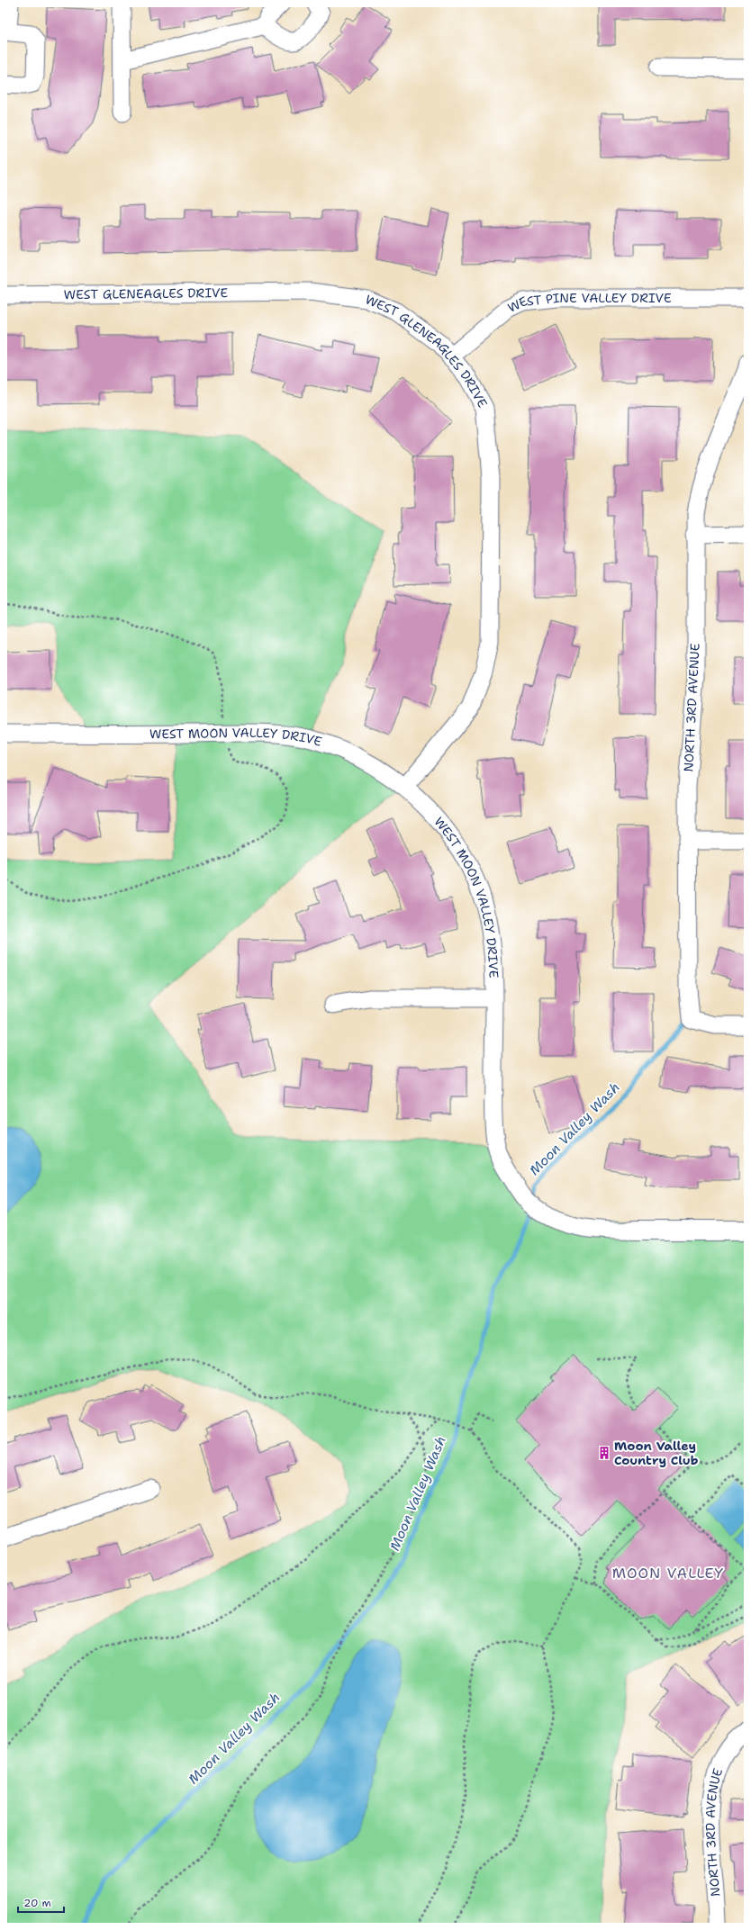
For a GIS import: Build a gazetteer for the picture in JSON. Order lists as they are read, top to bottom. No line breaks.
{"streets":{"street":["WEST GLENEAGLES DRIVE","WEST PINE VALLEY DRIVE","NORTH 3RD AVENUE","WEST MOON VALLEY DRIVE"]},"crossings":[["WEST GLENEAGLES DRIVE","WEST PINE VALLEY DRIVE"],["WEST GLENEAGLES DRIVE","WEST MOON VALLEY DRIVE"]],"districts":["MOON VALLEY"],"water":["Moon Valley Wash"],"places":{"building":["Moon Valley Country Club"]},"scale_bar":"20 m"}
